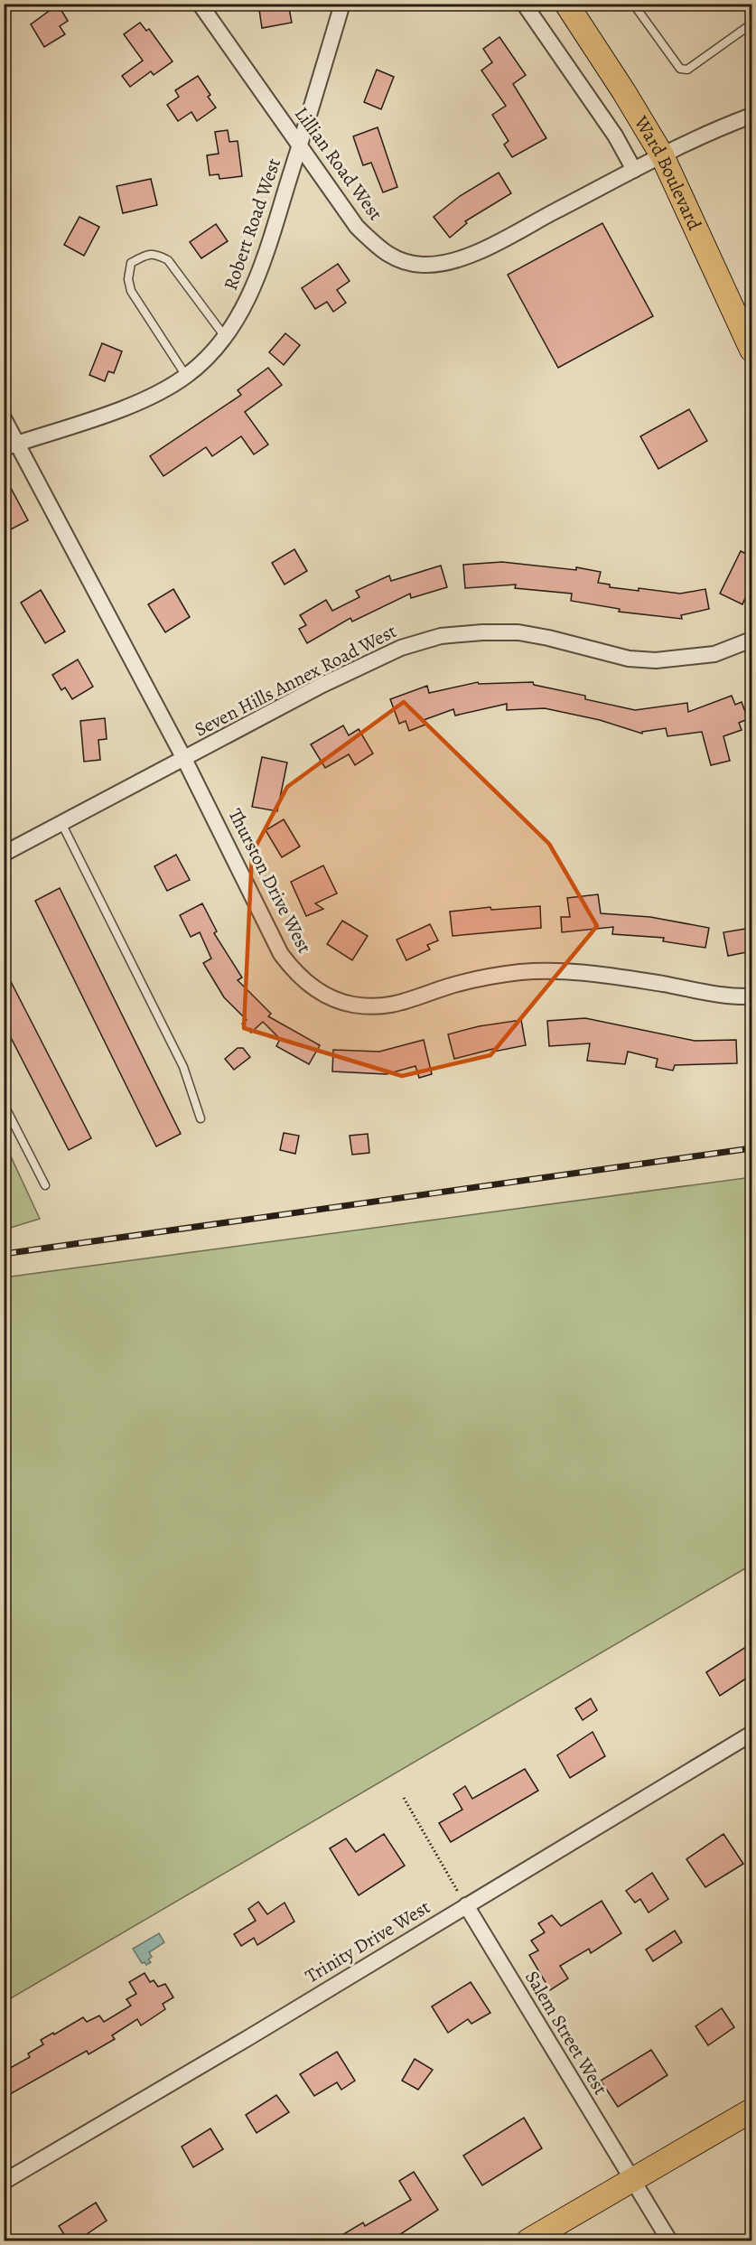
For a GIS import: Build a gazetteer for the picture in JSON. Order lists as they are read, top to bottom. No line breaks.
{"streets":{"main road":["Ward Boulevard"],"street":["Lillian Road West","Robert Road West","Seven Hills Annex Road West","Thurston Drive West","Trinity Drive West","Salem Street West"]},"crossings":[["Lillian Road West","Ward Boulevard"],["Lillian Road West","Robert Road West"],["Robert Road West","Thurston Drive West"],["Seven Hills Annex Road West","Thurston Drive West"],["Trinity Drive West","Salem Street West"]]}
